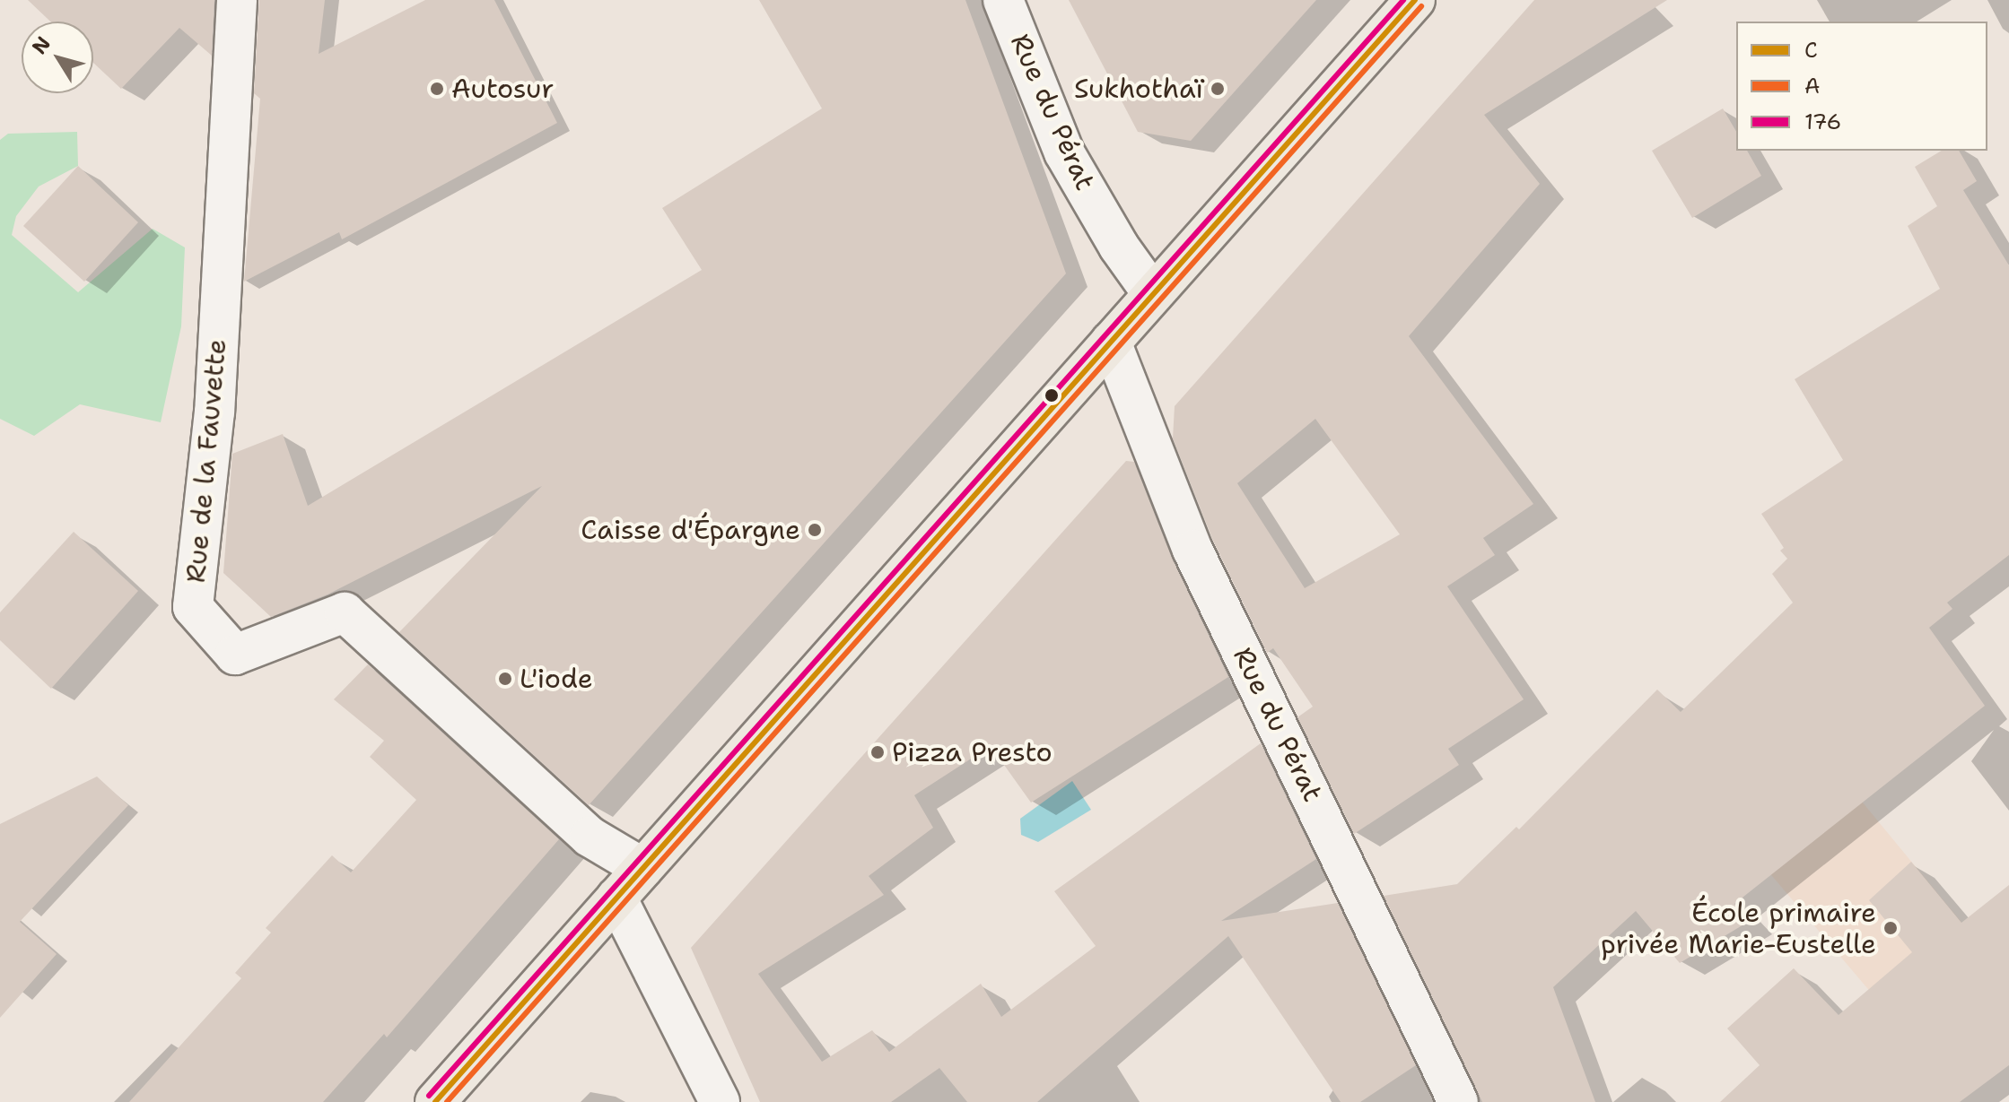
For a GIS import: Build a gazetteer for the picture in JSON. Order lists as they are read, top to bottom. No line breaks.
{"streets":{"street":["Rue du Pérat","Rue de la Fauvette"]},"places":["Autosur","Sukhothaï","Caisse d'Épargne","L'iode","Pizza Presto","École primaire privée Marie-Eustelle"],"lines":["transit line C","transit line 176","transit line A"],"legend":["C","A","176"],"north":"top left"}
